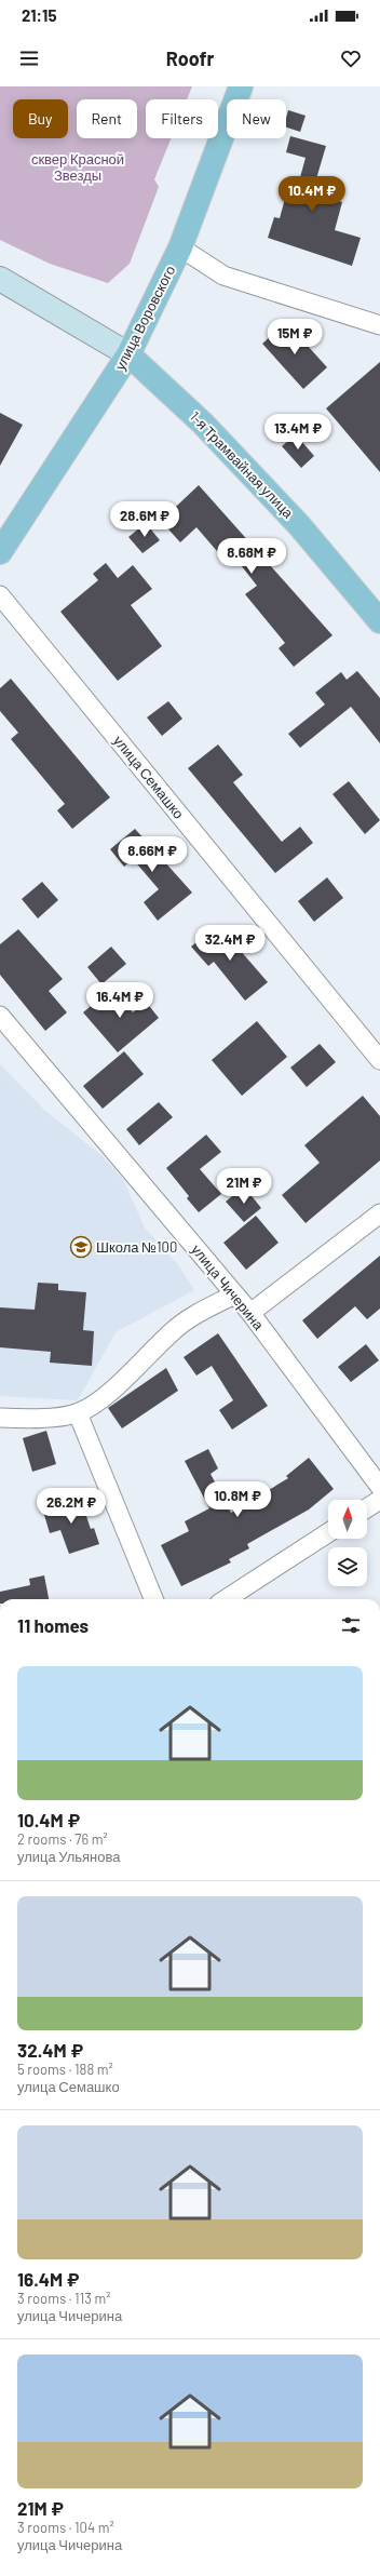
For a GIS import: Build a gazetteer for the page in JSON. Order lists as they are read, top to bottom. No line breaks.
{"streets":{"main road":["улица Воровского","1-я Трамвайная улица"],"street":["улица Семашко","улица Чичерина"]},"crossings":[["улица Воровского","1-я Трамвайная улица"]],"parks":["сквер Красной Звезды"],"places":{"school or university":["Школа №100"]},"north":"top","page":{"status":"21:15","header":"Roofr","chip":["Buy","Rent","Filters","New"],"price":["10.4M ₽","15M ₽","13.4M ₽","28.6M ₽","8.68M ₽","8.66M ₽","32.4M ₽","16.4M ₽","21M ₽","10.8M ₽","26.2M ₽"],"heading":"11 homes","list":[{"name":"10.4M ₽","note":"2 rooms · 76 m² · улица Ульянова"},{"name":"32.4M ₽","note":"5 rooms · 188 m² · улица Семашко"},{"name":"16.4M ₽","note":"3 rooms · 113 m² · улица Чичерина"},{"name":"21M ₽","note":"3 rooms · 104 m² · улица Чичерина"}]}}
